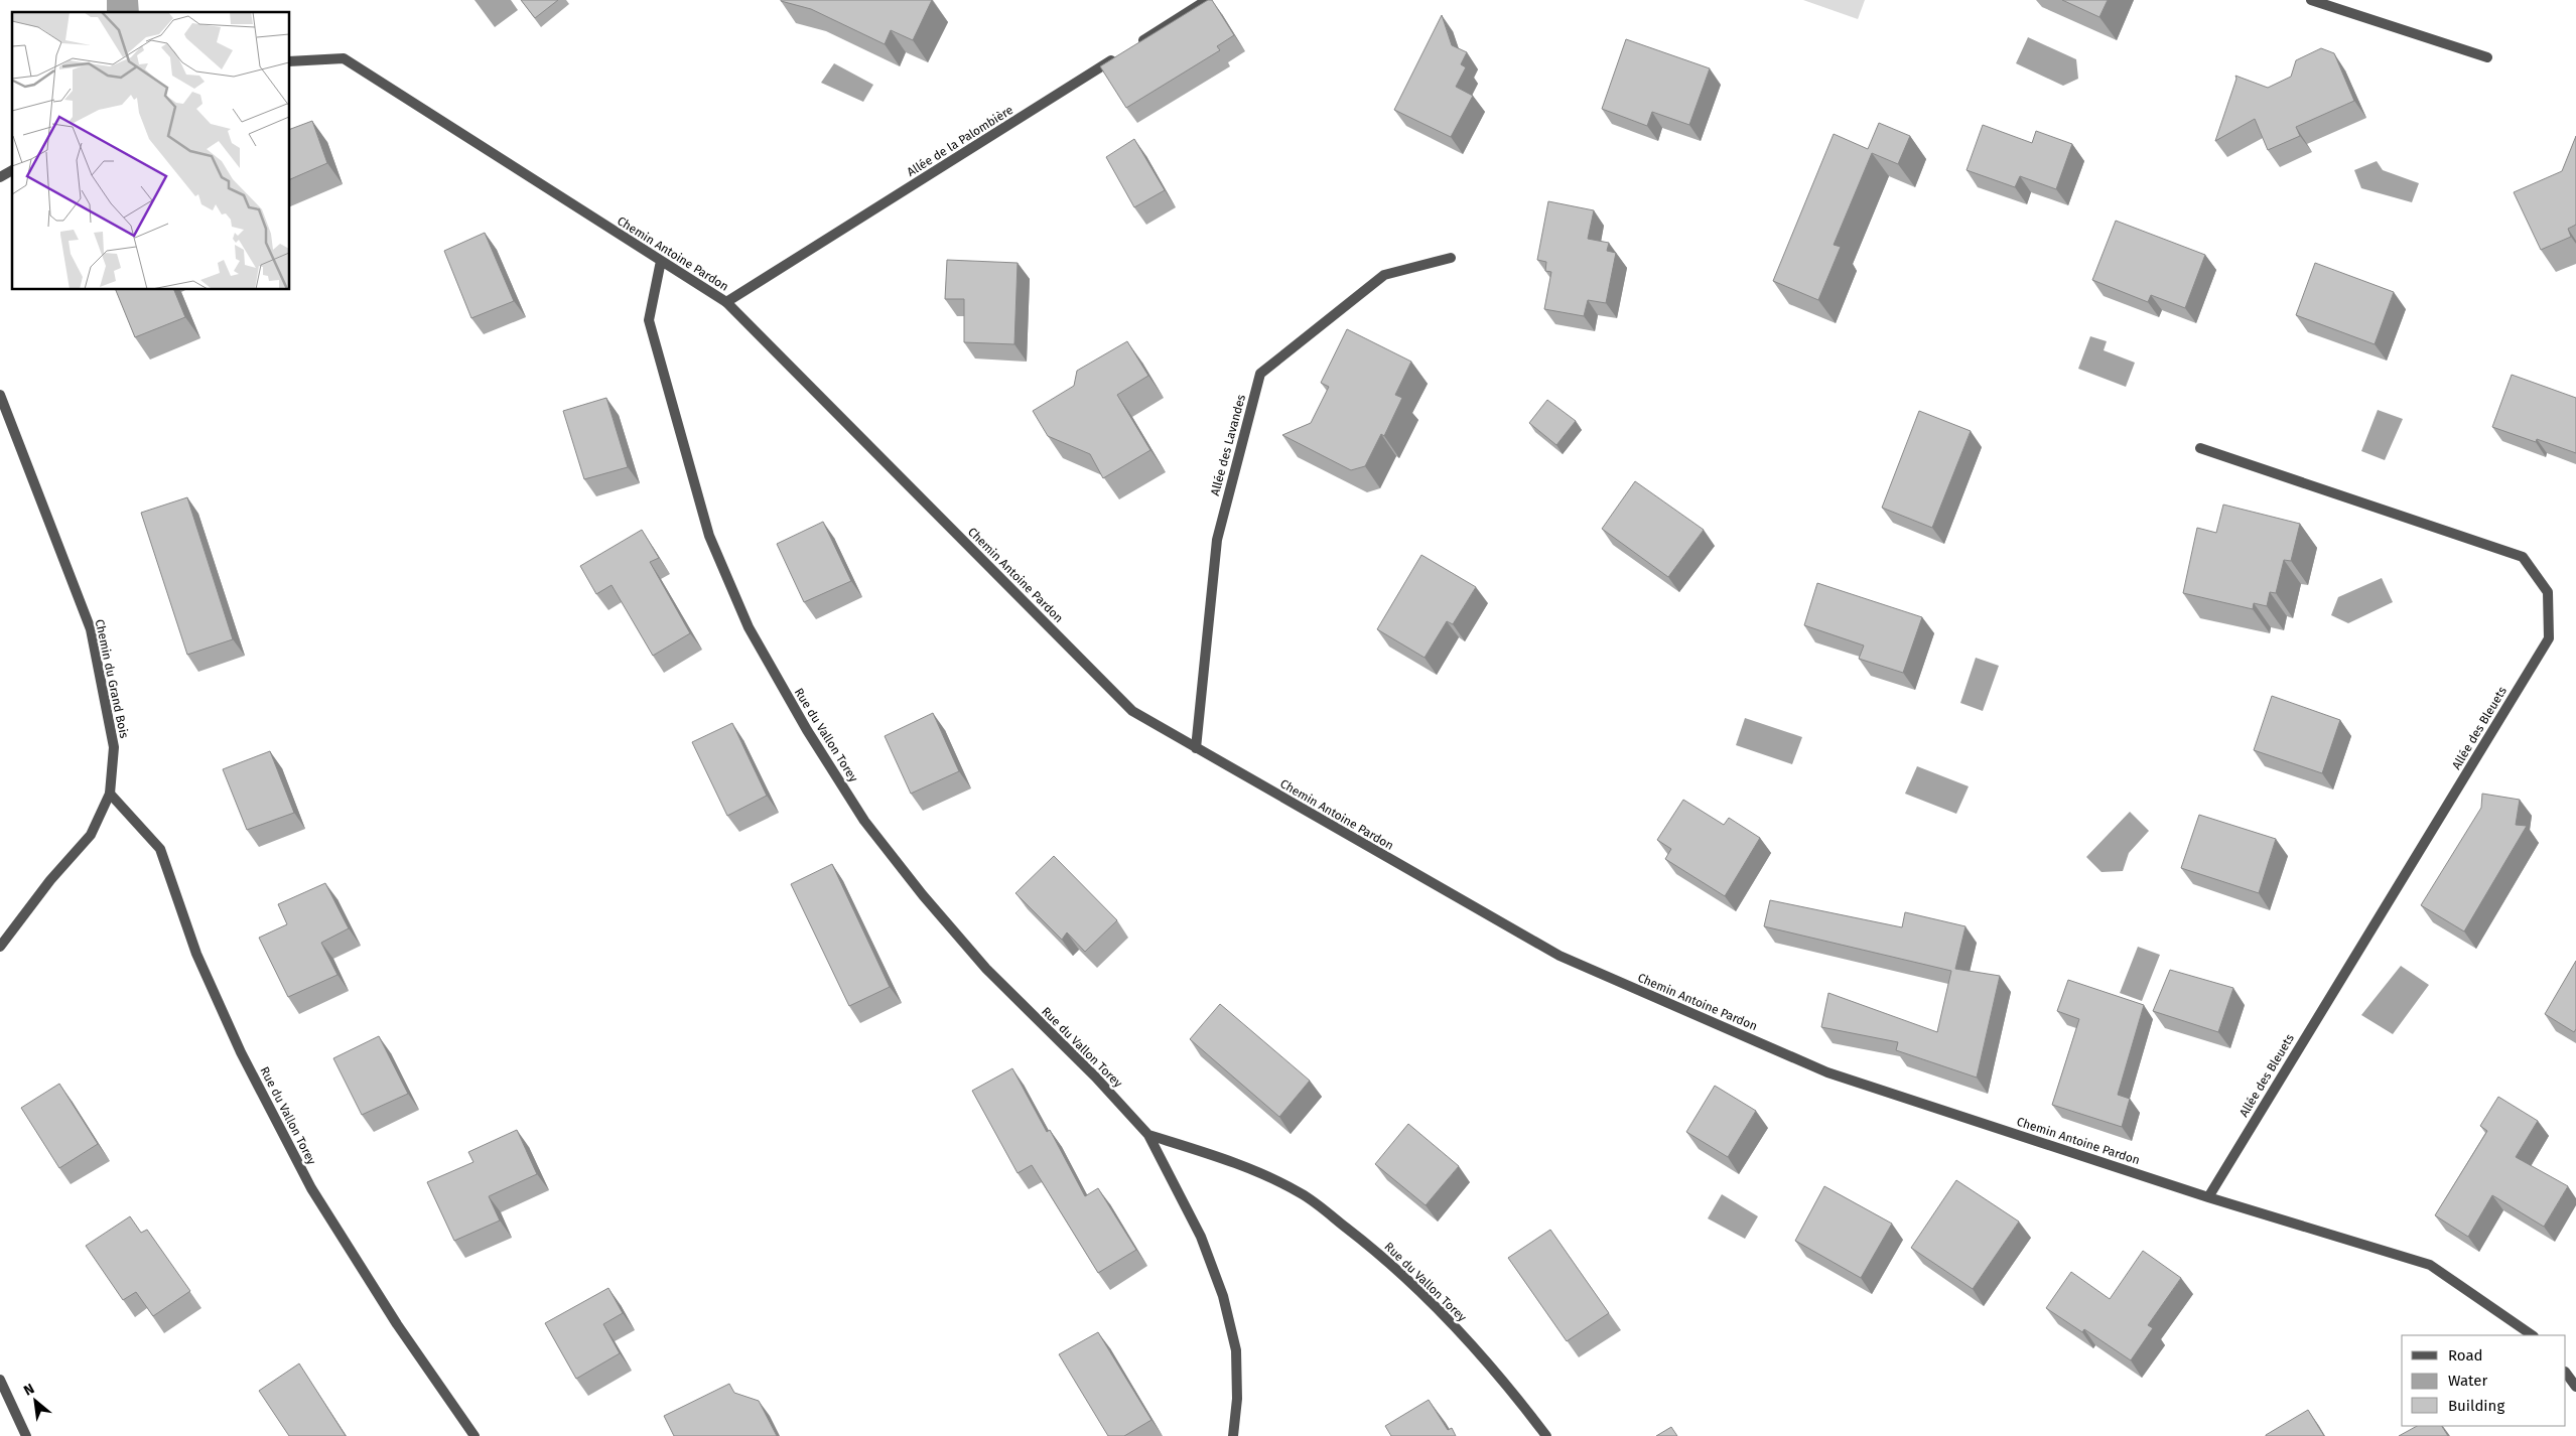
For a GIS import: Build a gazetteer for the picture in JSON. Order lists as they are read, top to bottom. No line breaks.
{"streets":{"street":["Allée de la Palombière","Chemin Antoine Pardon","Allée des Lavandes","Chemin du Grand Bois","Allée des Bleuets","Rue du Vallon Torey"]},"crossings":[["Allée de la Palombière","Chemin Antoine Pardon"],["Chemin Antoine Pardon","Allée des Lavandes"],["Chemin Antoine Pardon","Allée des Bleuets"],["Chemin Antoine Pardon","Rue du Vallon Torey"],["Chemin du Grand Bois","Rue du Vallon Torey"]],"legend":["Road","Water","Building"],"north":"top left"}
